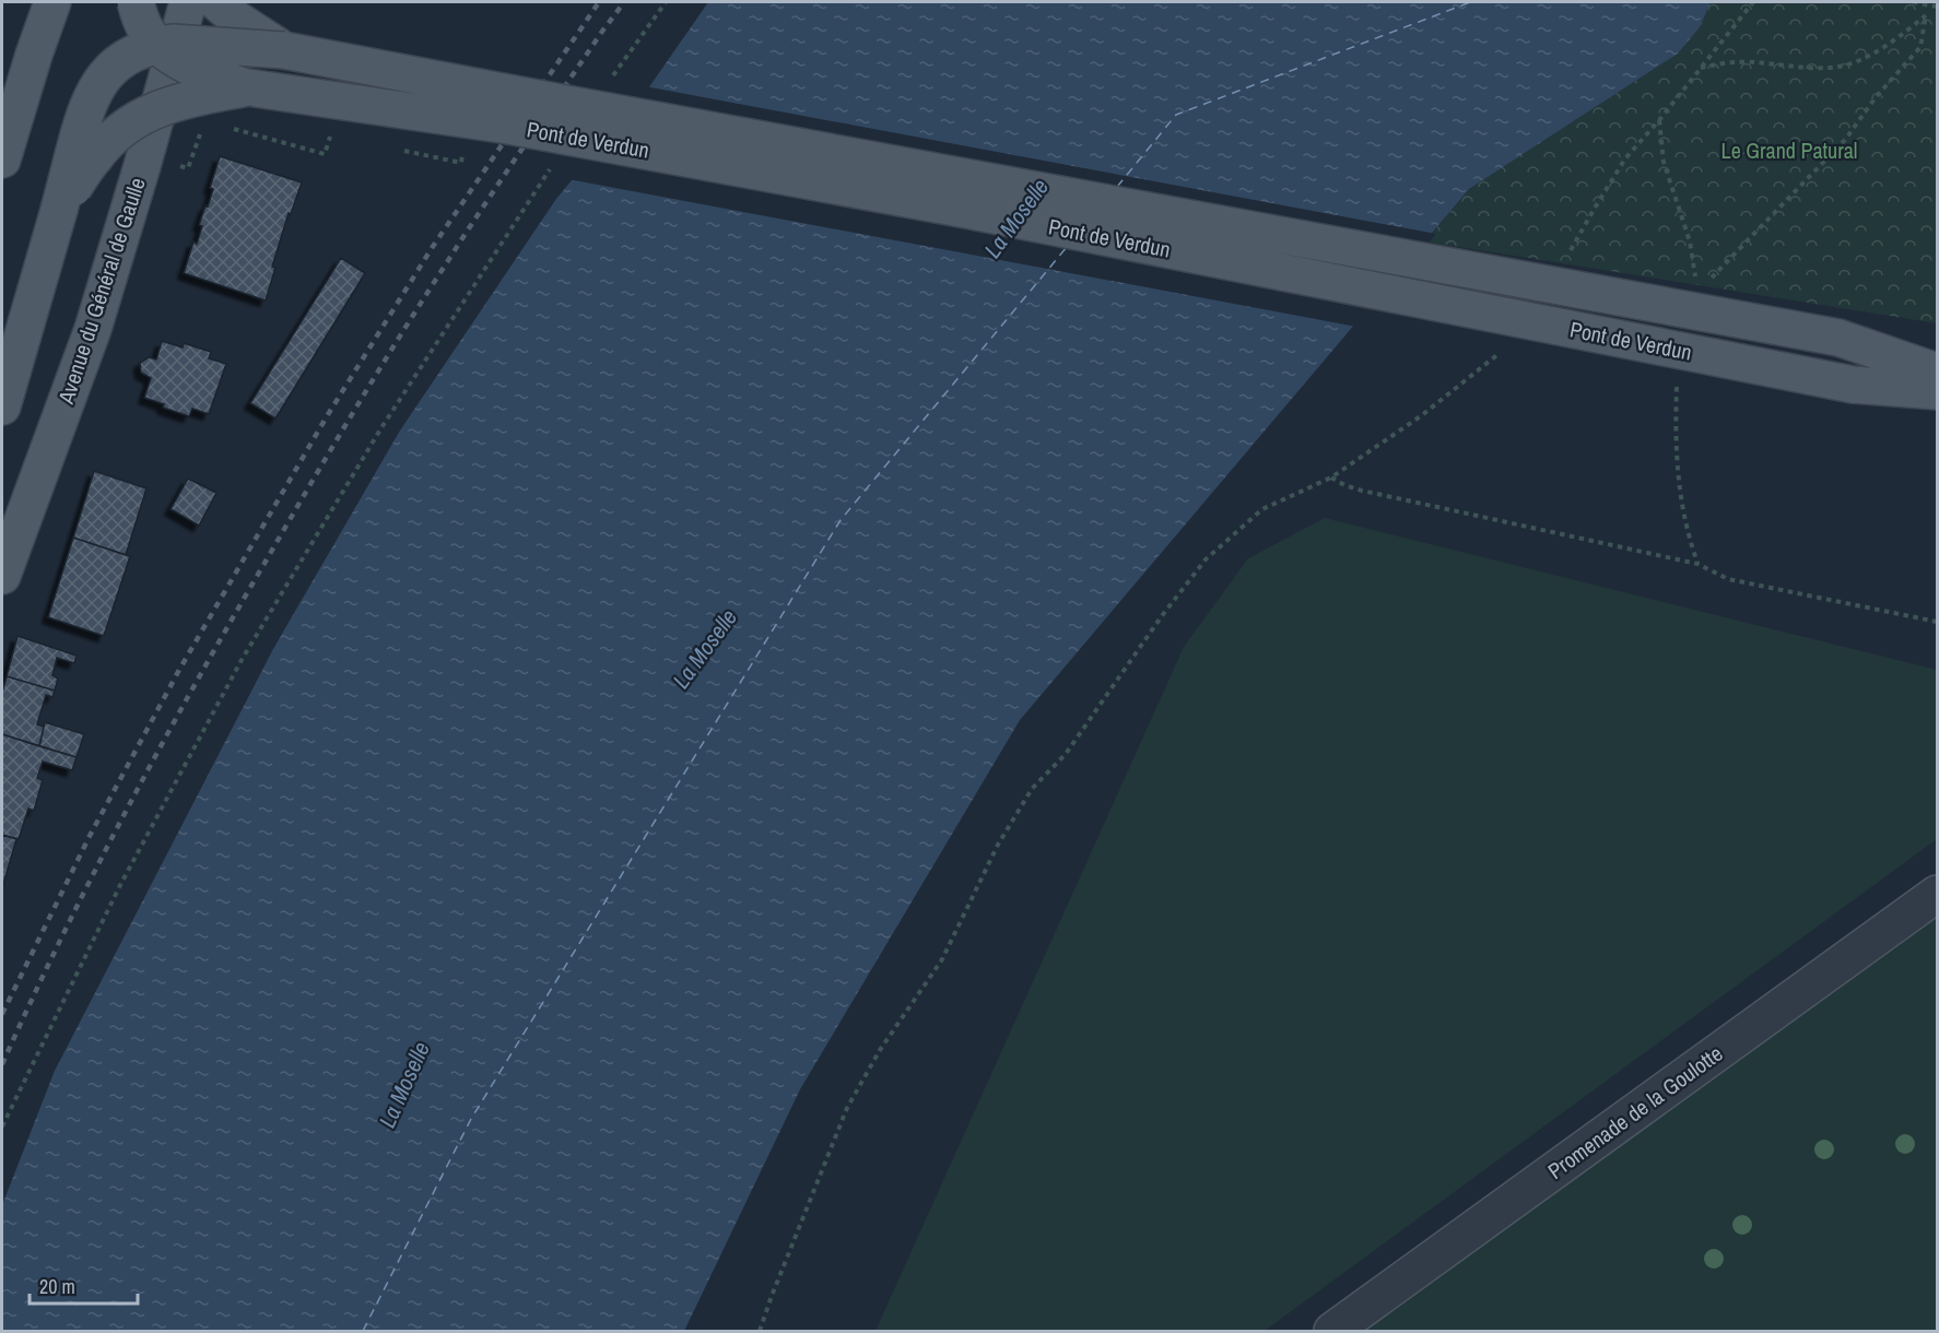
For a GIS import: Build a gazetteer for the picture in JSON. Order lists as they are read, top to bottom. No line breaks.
{"streets":{"main road":["Pont de Verdun","Avenue du Général de Gaulle"],"street":["Promenade de la Goulotte"]},"water":["La Moselle"],"parks":["Le Grand Patural"],"scale_bar":"20 m"}
